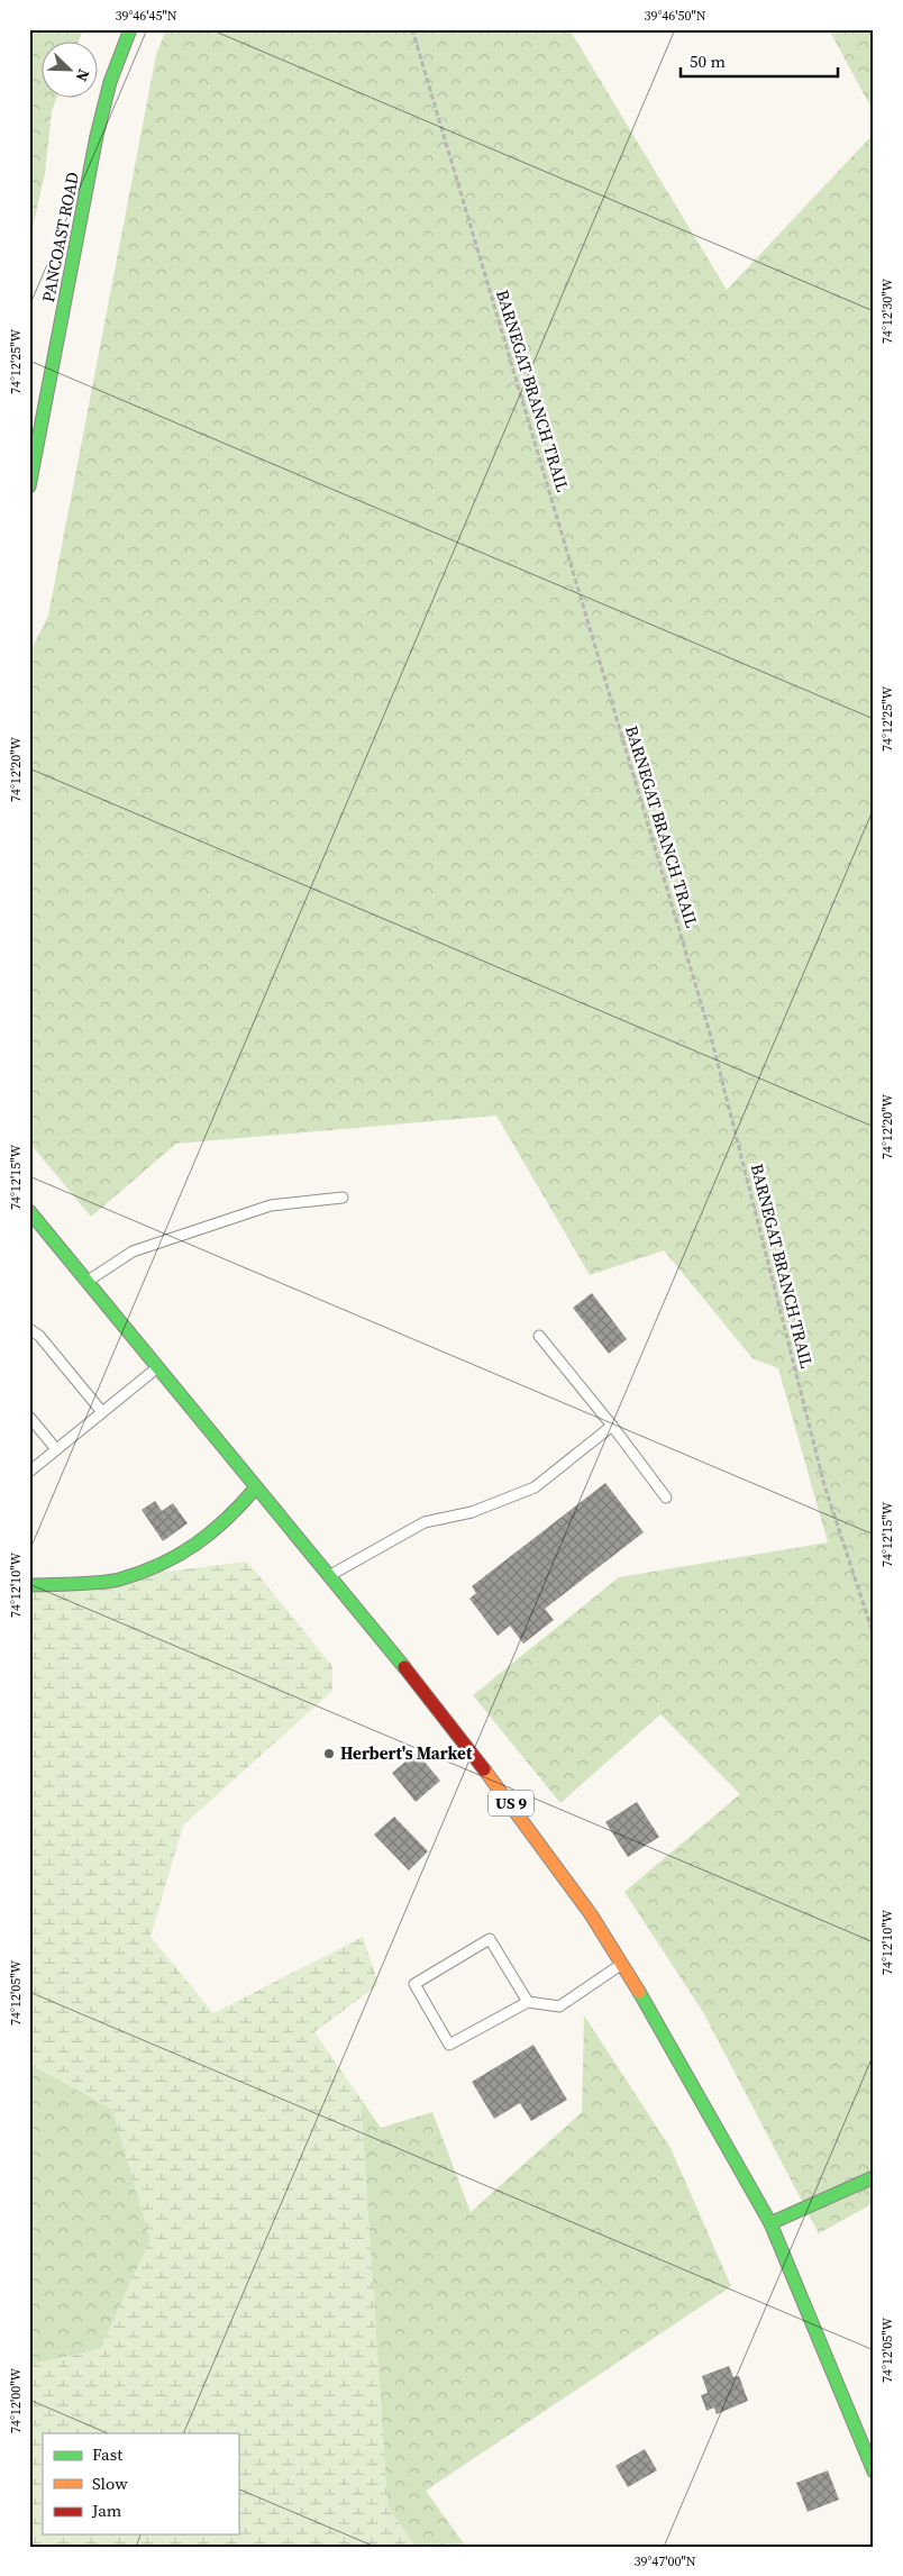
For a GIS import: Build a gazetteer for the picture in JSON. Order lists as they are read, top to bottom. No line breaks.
{"streets":{"main road":["PANCOAST ROAD","US 9"],"path":["BARNEGAT BRANCH TRAIL"]},"places":["Herbert's Market"],"legend":["Fast","Slow","Jam"],"scale_bar":"50 m","north":"bottom right","coordinates":["39°46'45\"N","39°46'50\"N","74°12'30\"W","74°12'25\"W","74°12'20\"W","74°12'15\"W","74°12'10\"W","74°12'05\"W","74°12'00\"W","39°47'00\"N"]}
